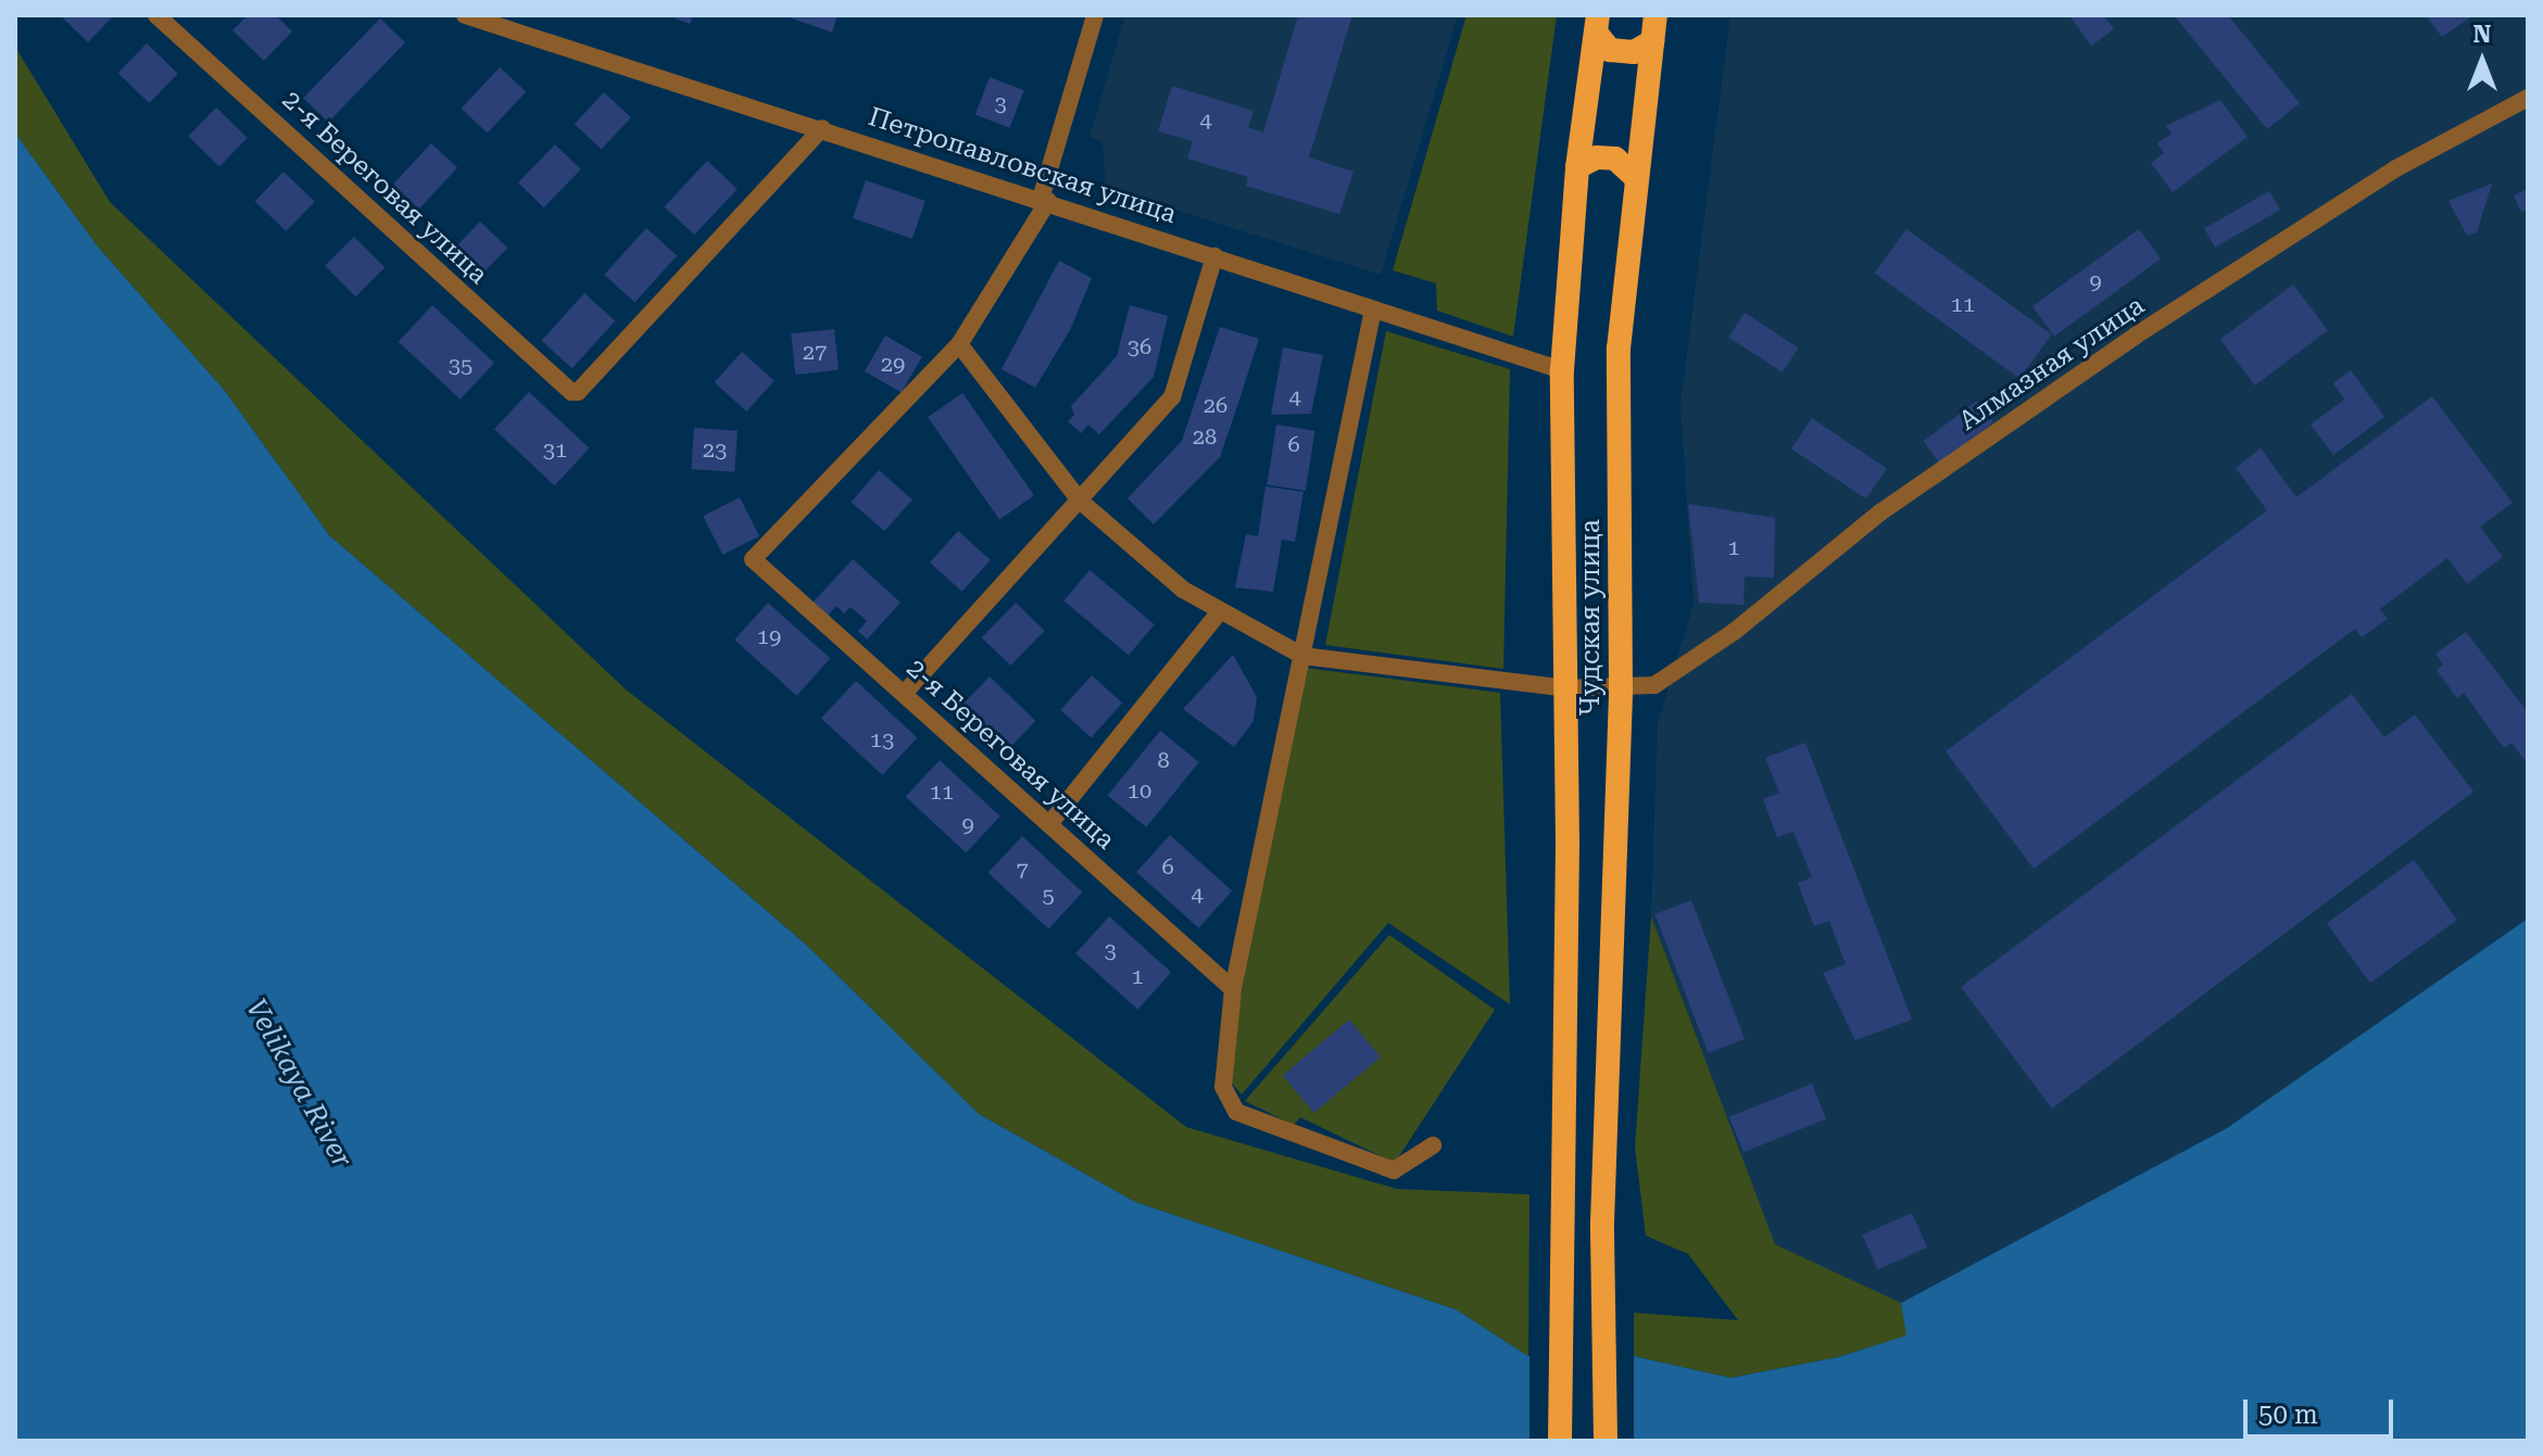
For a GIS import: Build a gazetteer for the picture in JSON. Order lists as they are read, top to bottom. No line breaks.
{"streets":{"highway":["Чудская улица"],"street":["Петропавловская улица","2-я Береговая улица","Алмазная улица"]},"crossings":[["Петропавловская улица","2-я Береговая улица"],["Петропавловская улица","Чудская улица"],["Алмазная улица","Чудская улица"]],"water":["Velikaya River"],"house_numbers":["3","4","9","11","36","27","29","35","4","26","28","6","31","23","1","19","13","8","10","11","9","6","7","4","5","3","1"],"scale_bar":"50 m","north":"top"}
